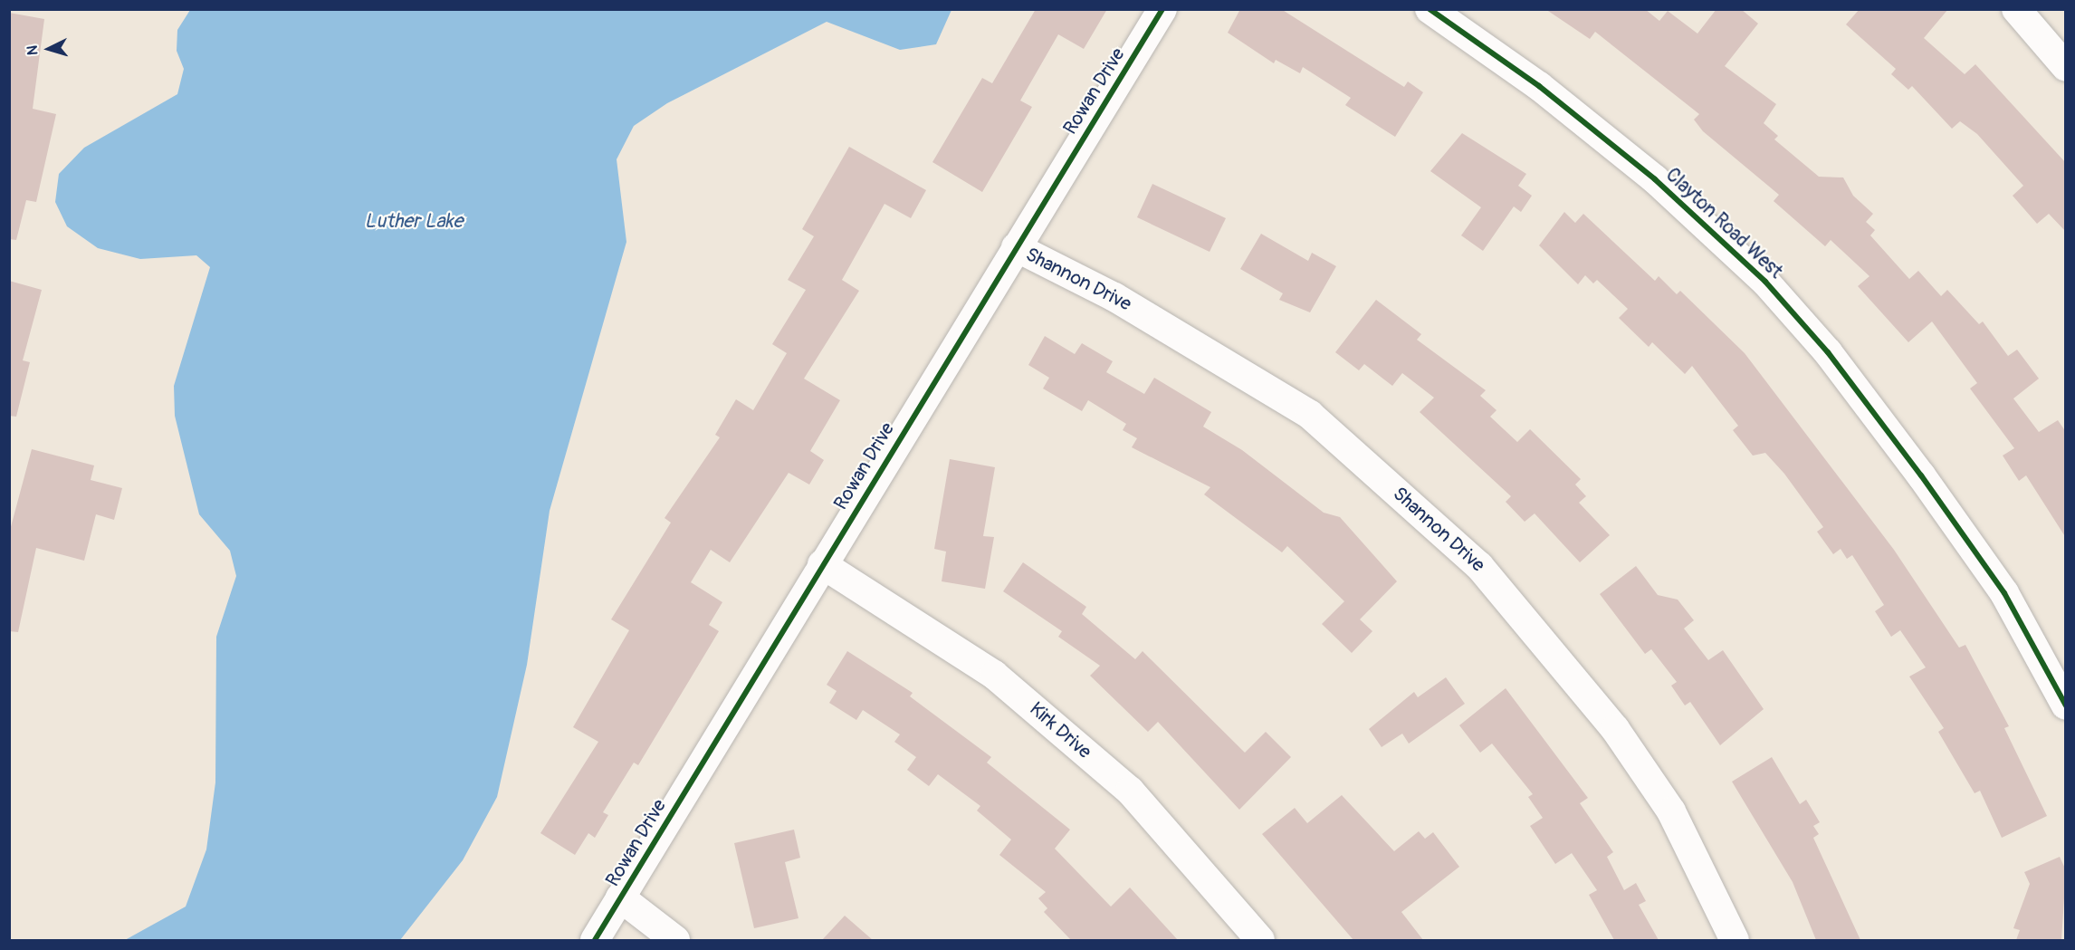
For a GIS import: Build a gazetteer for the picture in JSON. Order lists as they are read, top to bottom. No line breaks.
{"streets":{"street":["Rowan Drive","Clayton Road West","Shannon Drive","Kirk Drive"]},"crossings":[["Rowan Drive","Shannon Drive"],["Rowan Drive","Kirk Drive"]],"water":["Luther Lake"],"north":"left"}
